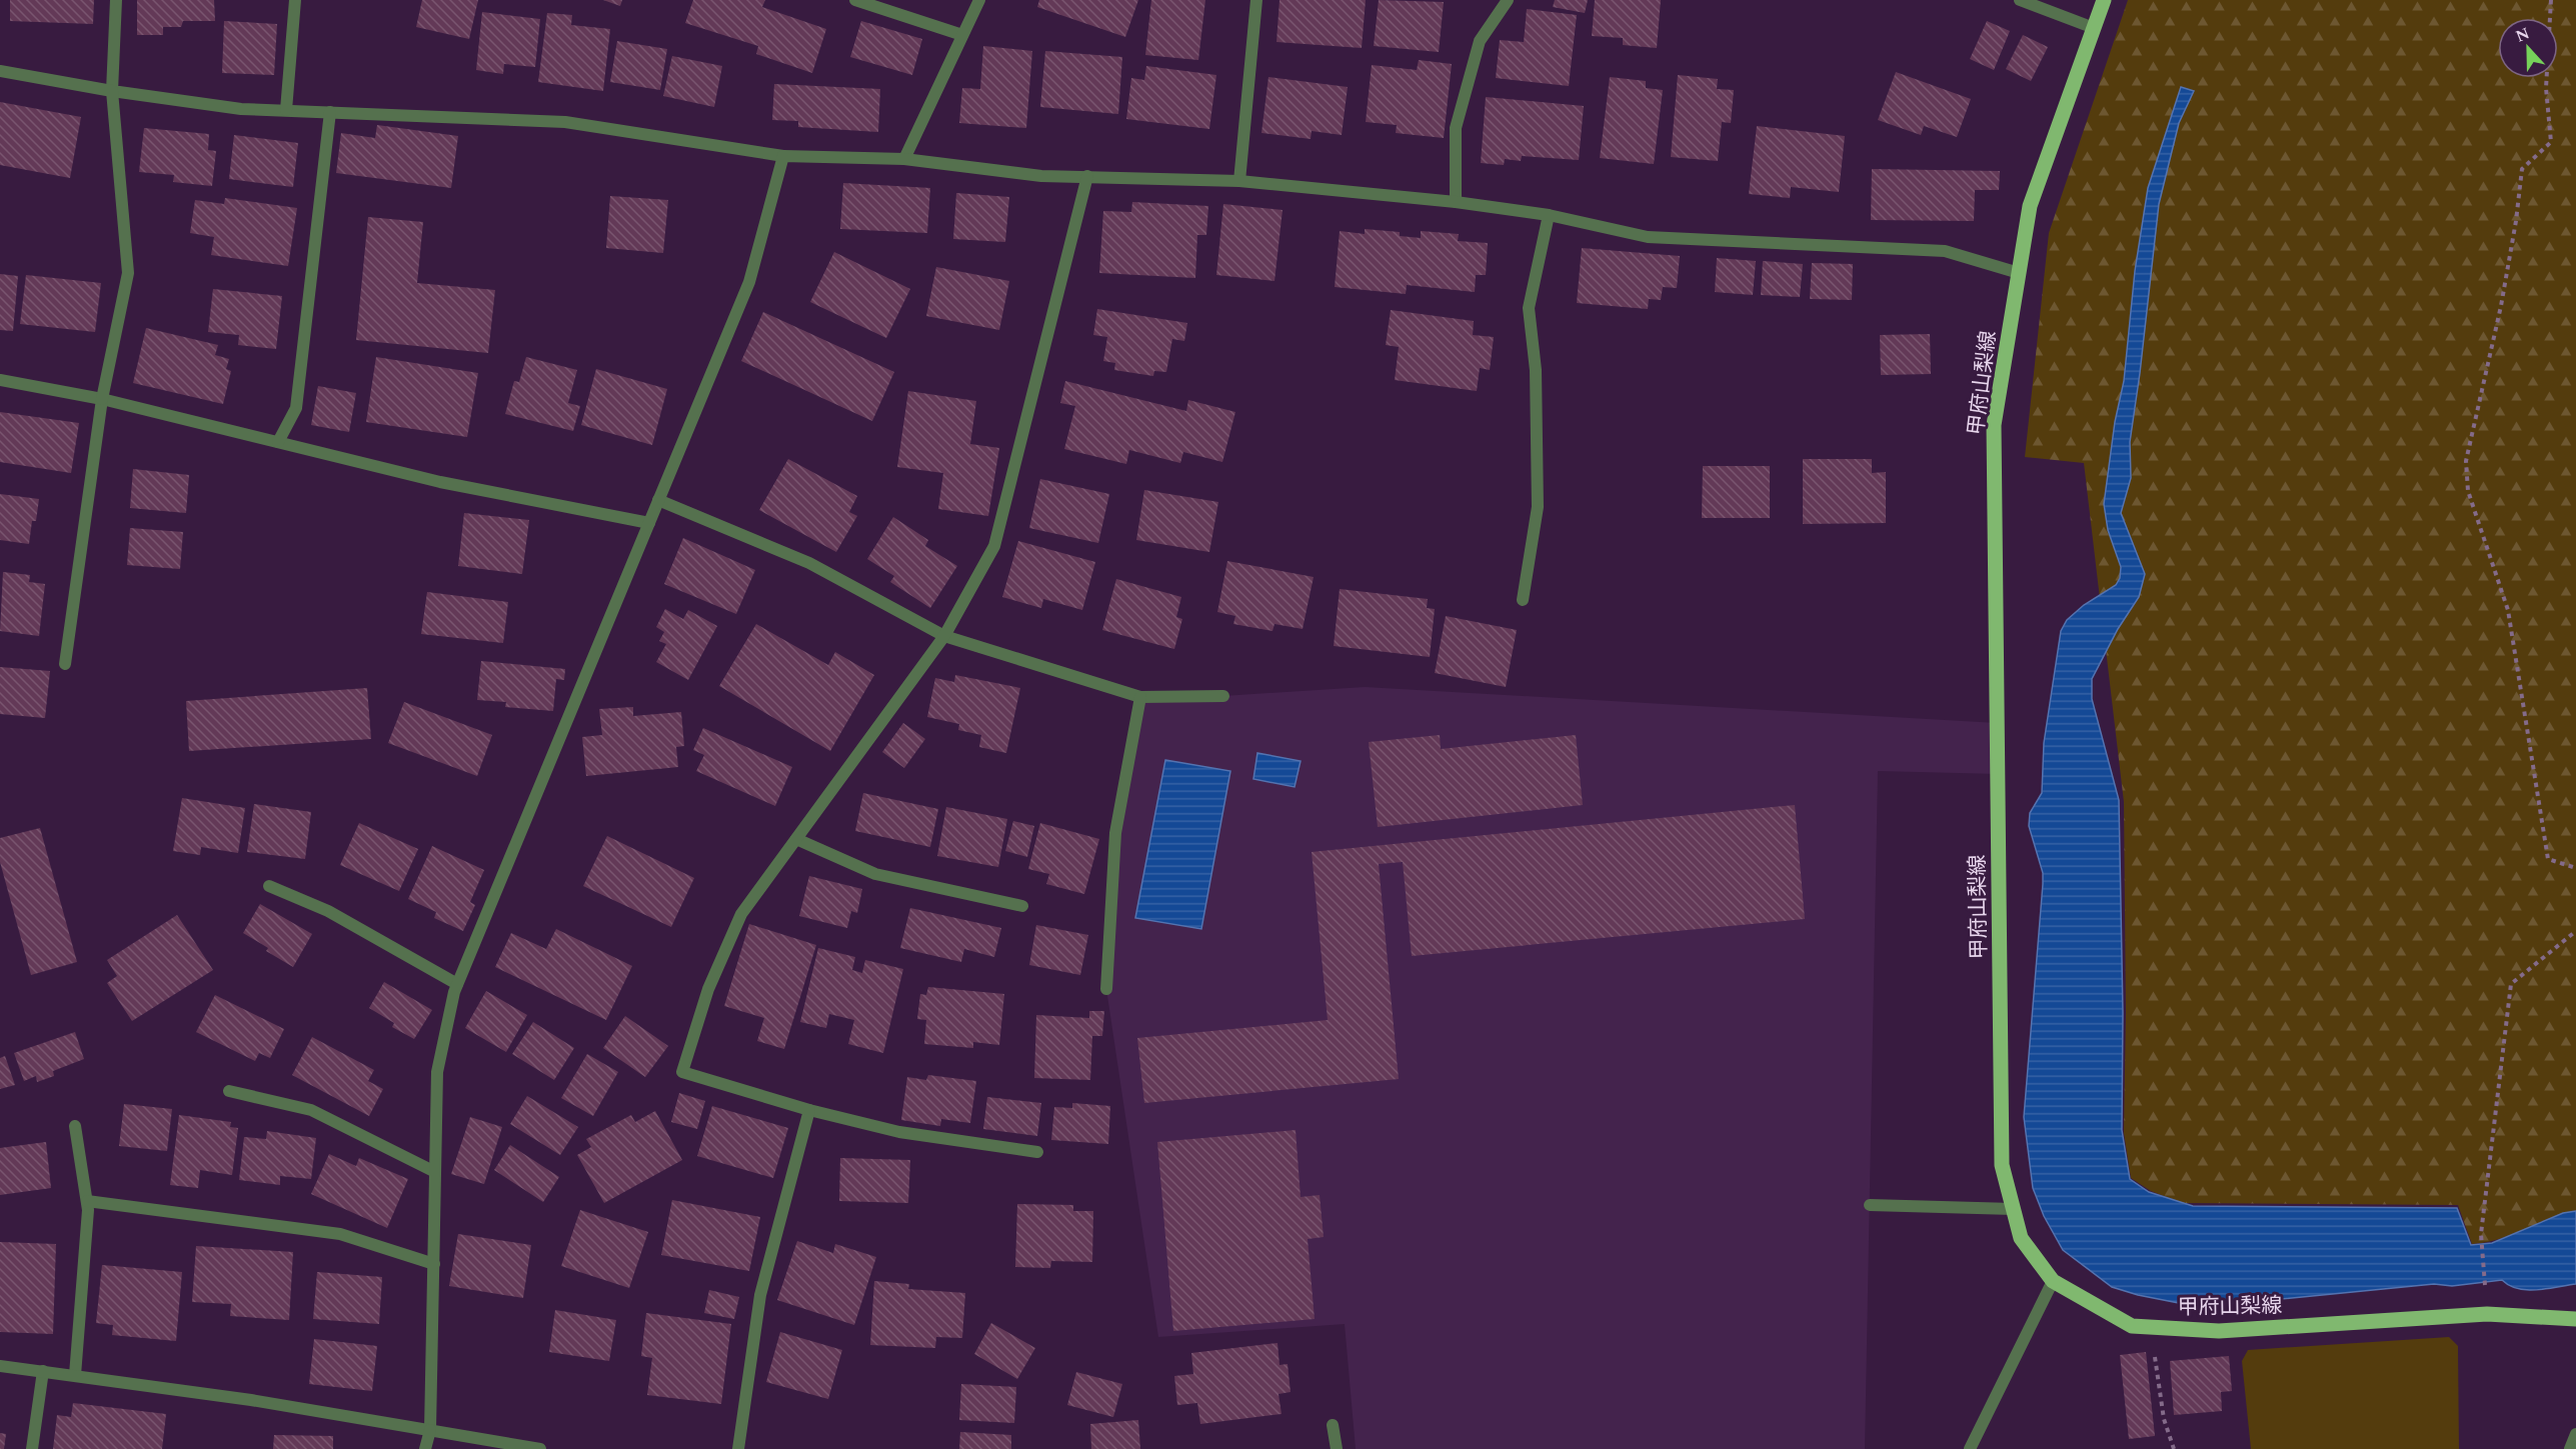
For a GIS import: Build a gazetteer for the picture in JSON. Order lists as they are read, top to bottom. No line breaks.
{"streets":{"main road":["甲府山梨線"]},"north":"top"}
